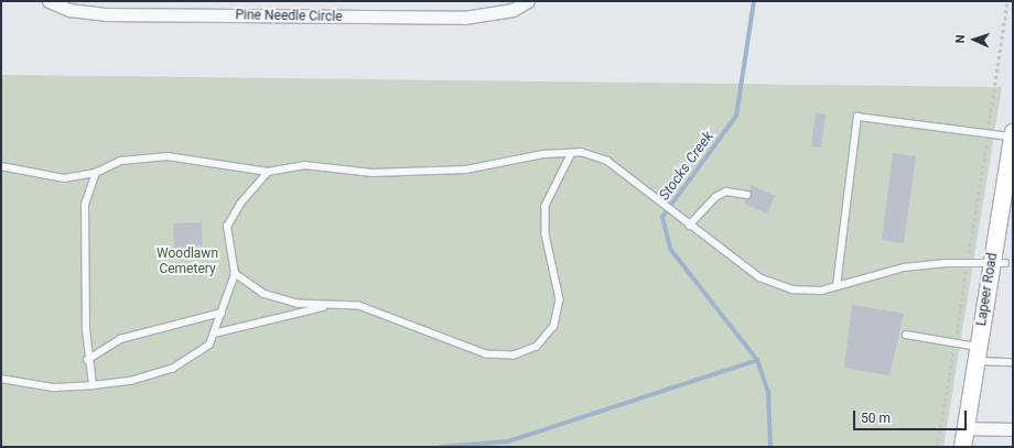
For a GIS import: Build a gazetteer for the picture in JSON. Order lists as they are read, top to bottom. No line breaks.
{"streets":{"main road":["Lapeer Road"],"street":["Pine Needle Circle"]},"water":["Stocks Creek"],"parks":["Woodlawn Cemetery"],"scale_bar":"50 m","north":"left"}
